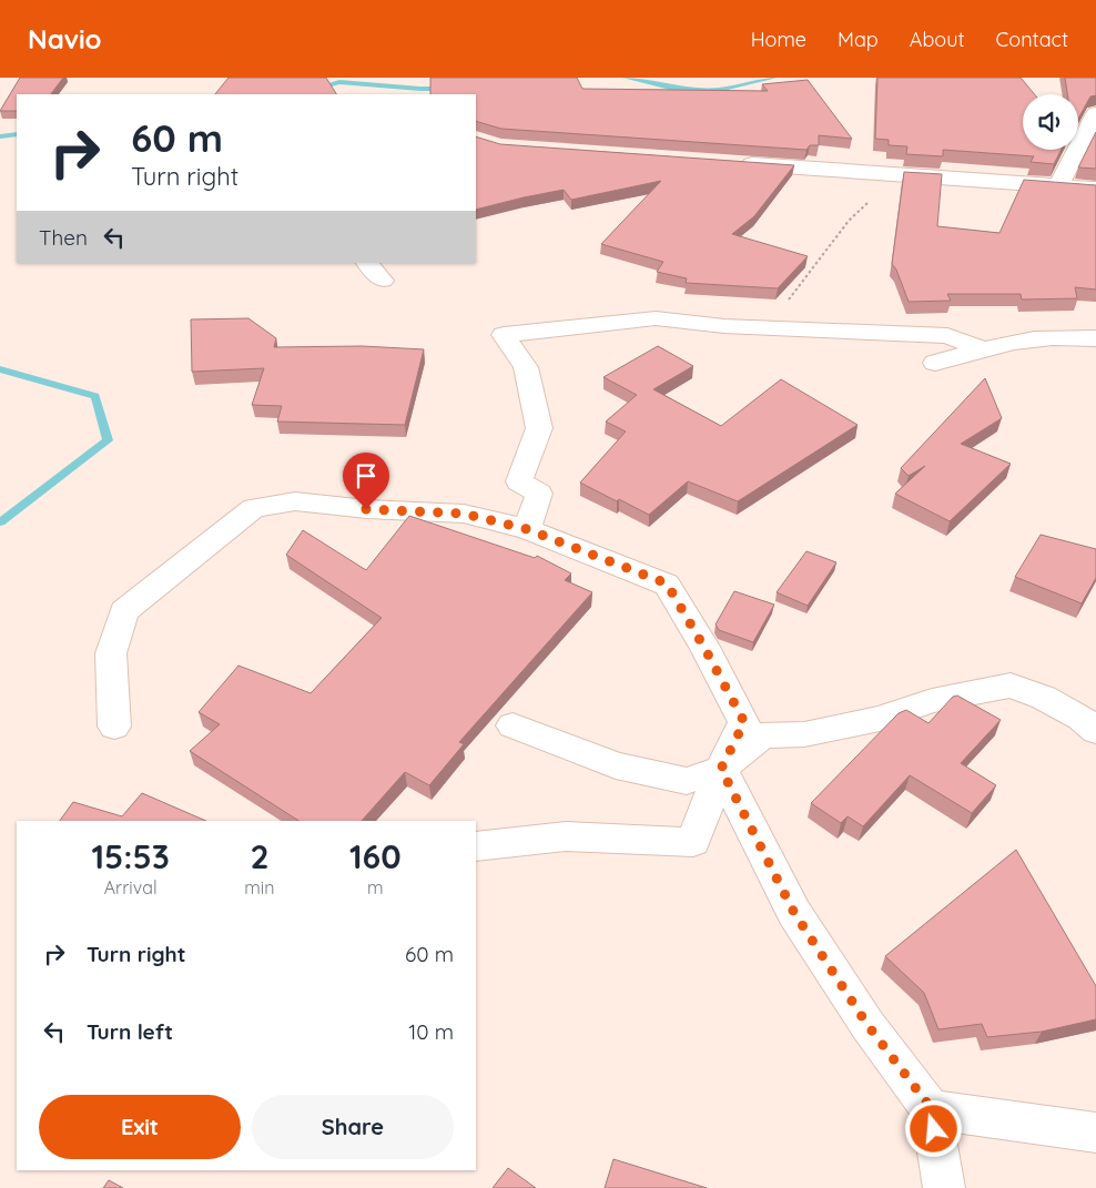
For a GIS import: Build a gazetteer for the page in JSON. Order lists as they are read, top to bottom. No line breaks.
{"page":{"header":"Navio","nav":["Home","Map","About","Contact"],"turn":["60 m","Turn right"],"then":"Then","eta":["15:53","Arrival","2","min","160","m"],"list":[{"name":"Turn right","value":"60 m"},{"name":"Turn left","value":"10 m"}],"buttons":["Exit","Share"]}}
